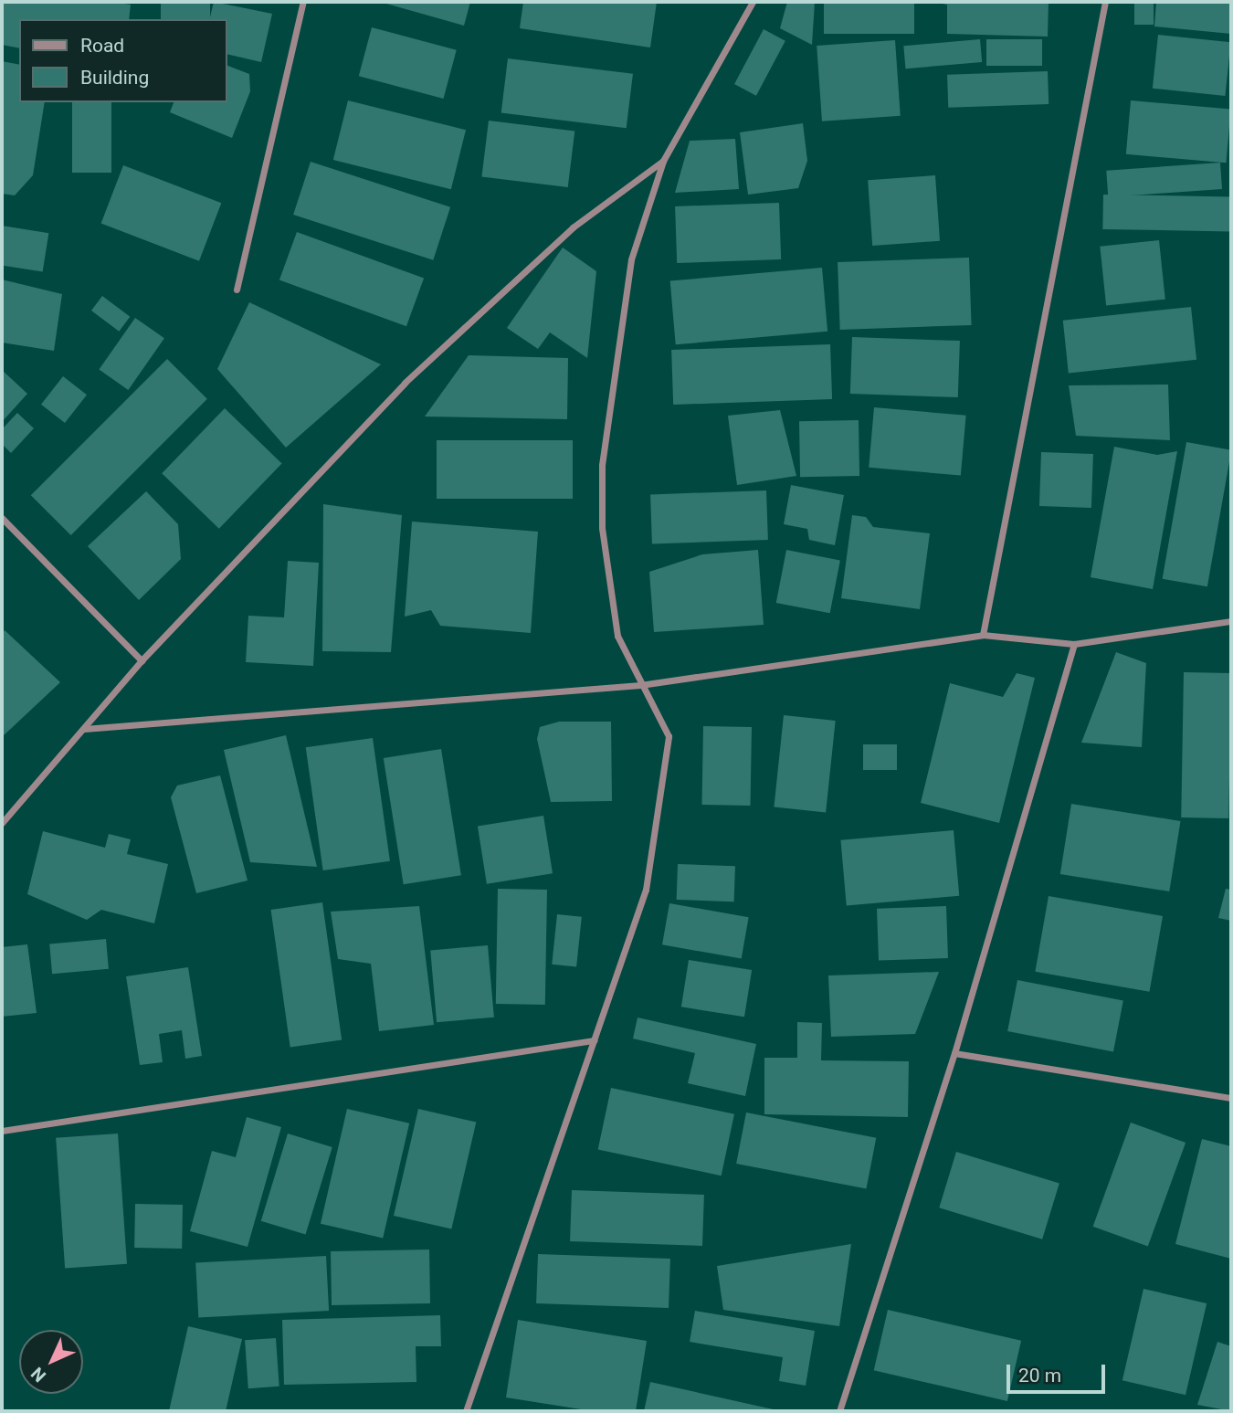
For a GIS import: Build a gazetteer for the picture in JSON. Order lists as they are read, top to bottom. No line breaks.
{"legend":["Road","Building"],"scale_bar":"20 m","north":"bottom left"}
